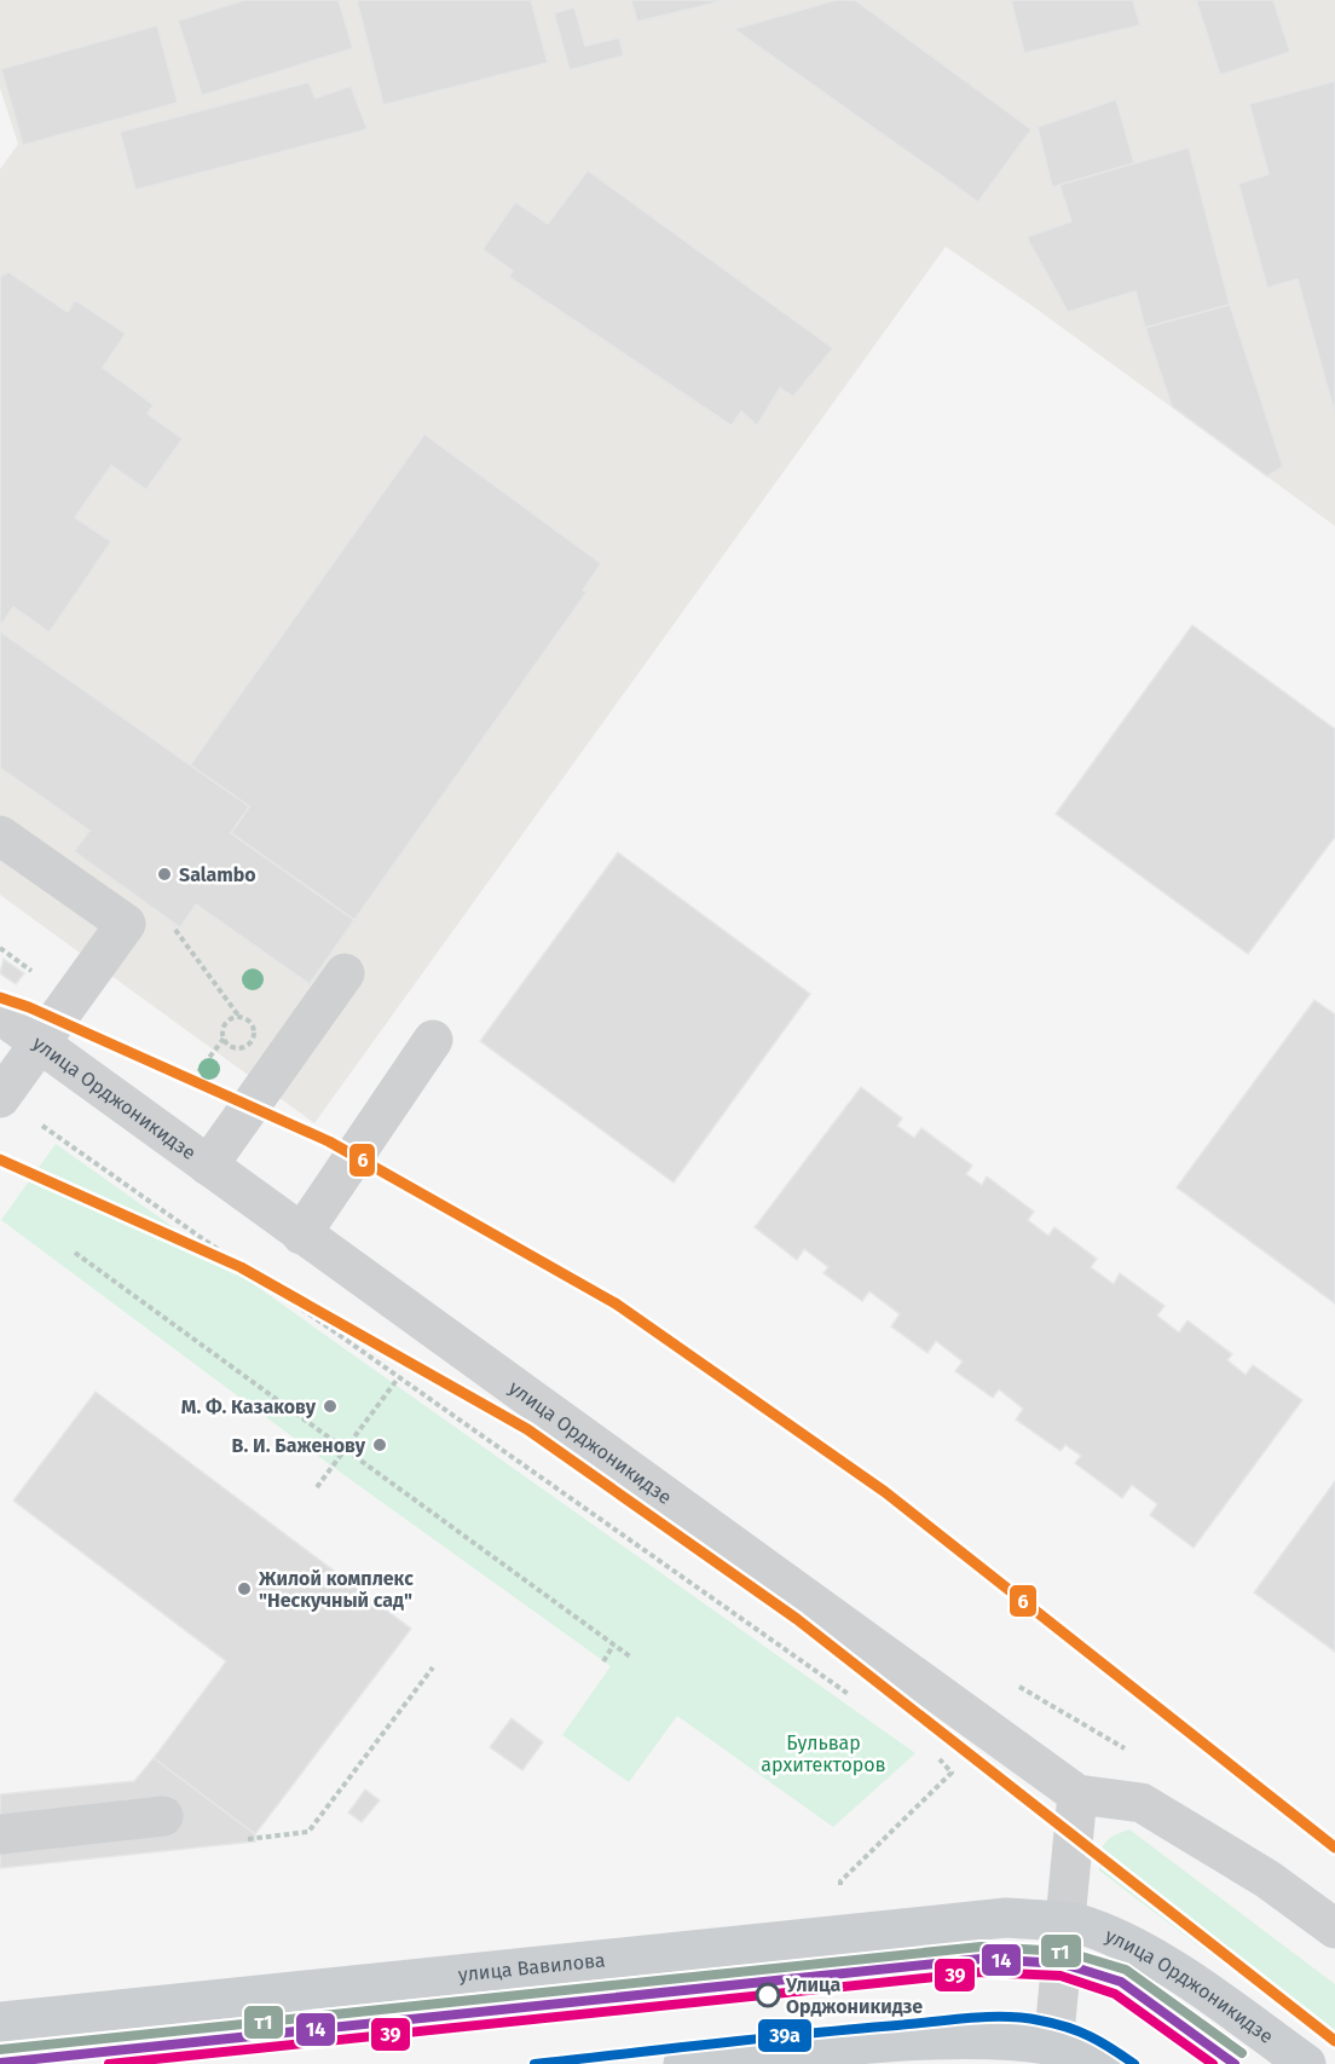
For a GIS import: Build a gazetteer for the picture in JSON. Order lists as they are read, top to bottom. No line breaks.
{"streets":{"main road":["улица Орджоникидзе","улица Вавилова"]},"crossings":[["улица Орджоникидзе","улица Вавилова"]],"parks":["Бульвар архитекторов"],"places":["Salambo","М. Ф. Казакову","В. И. Баженову","Жилой комплекс \"Нескучный сад\"","Улица Орджоникидзе"],"lines":["transit line 6","transit line т1","transit line 14","transit line 39","transit line 39а"]}
